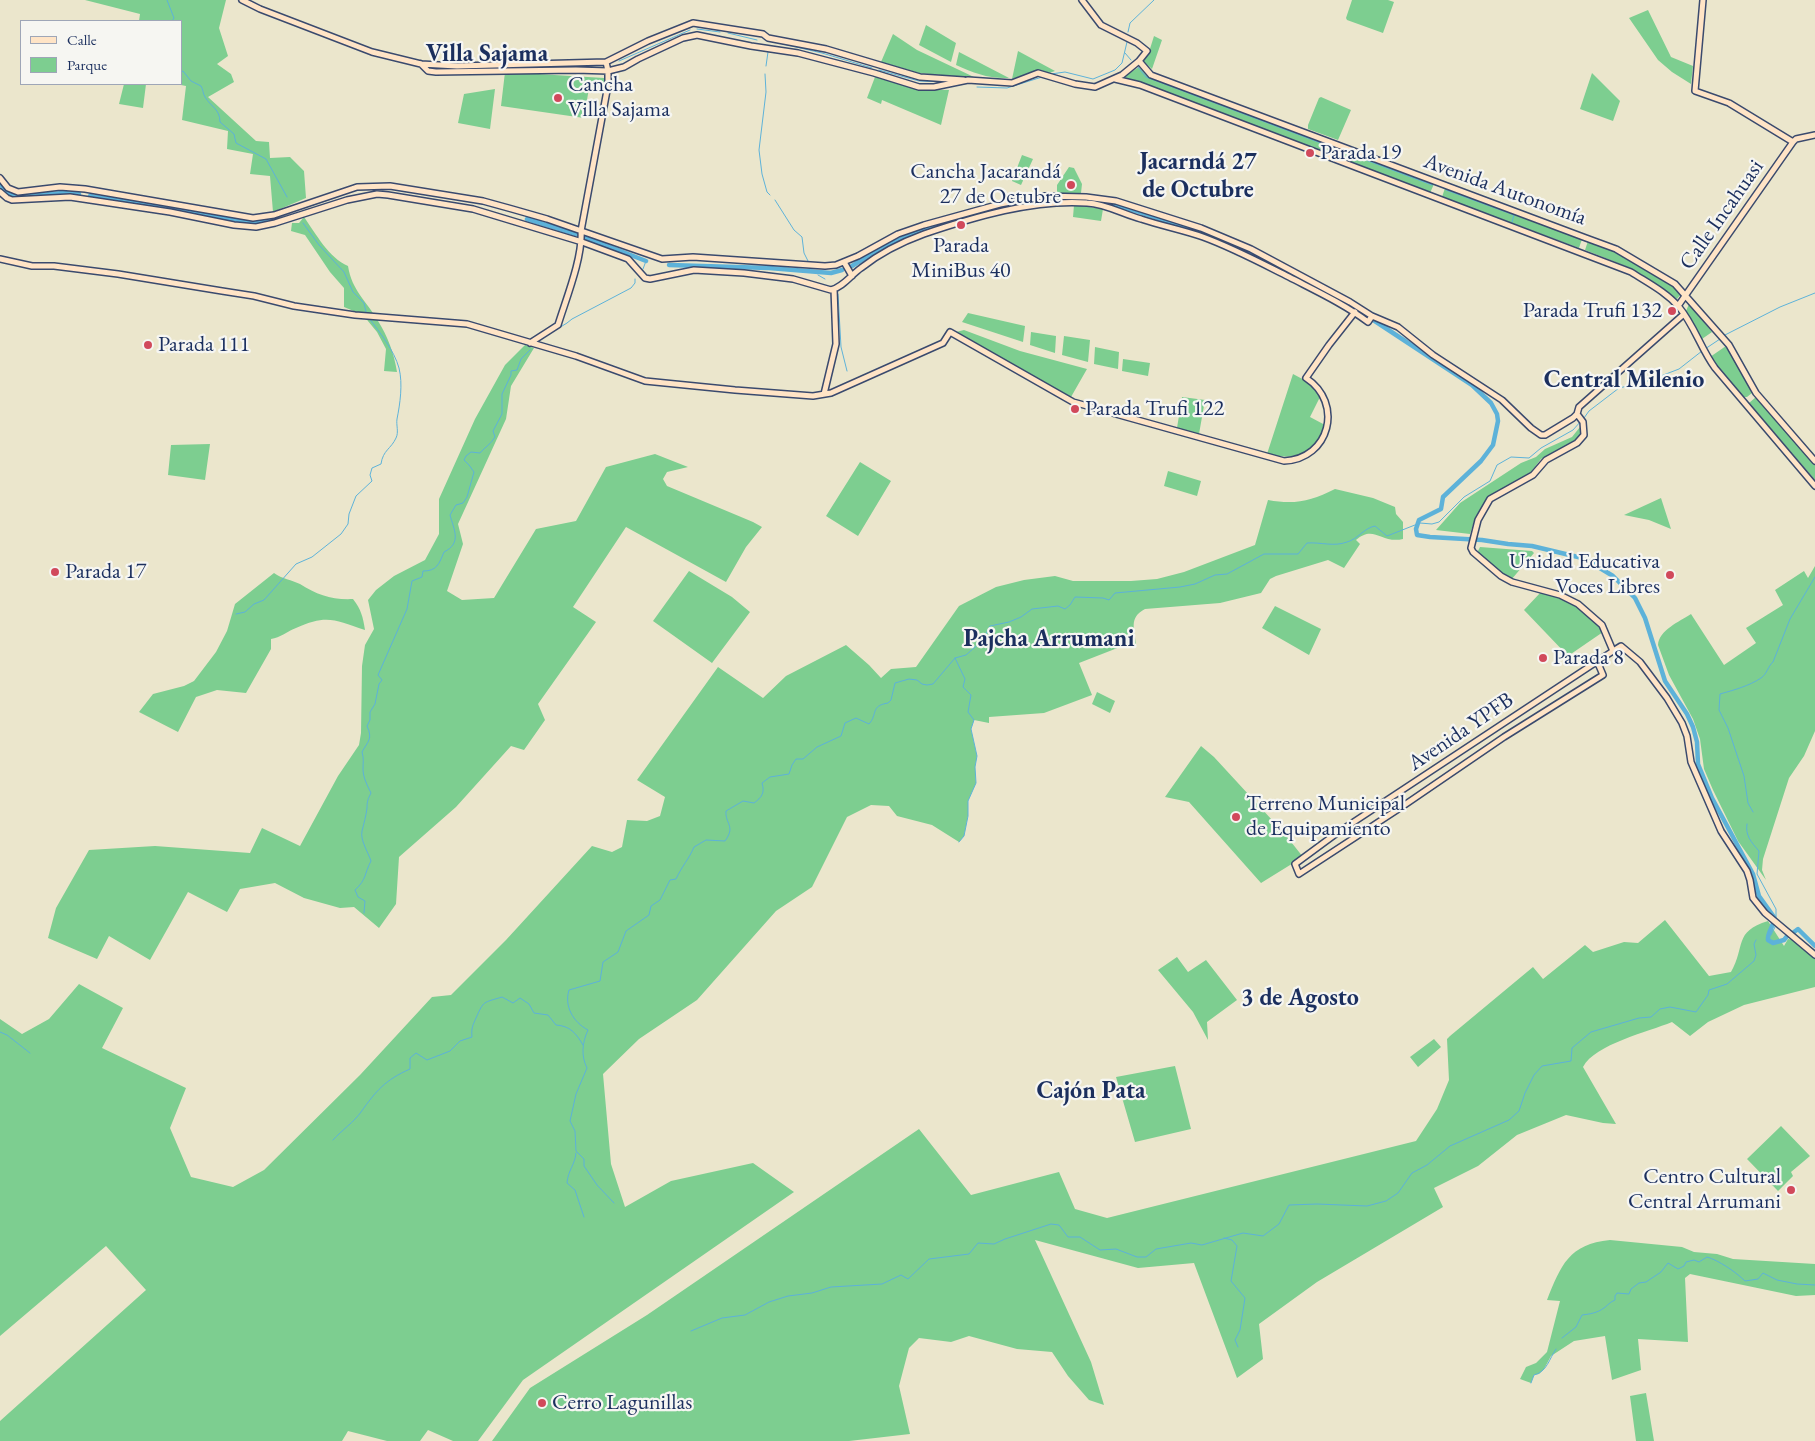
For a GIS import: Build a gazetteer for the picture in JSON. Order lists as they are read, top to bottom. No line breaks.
{"streets":{"street":["Avenida Autonomía","Calle Incahuasi","Avenida YPFB"]},"crossings":[["Avenida Autonomía","Calle Incahuasi"]],"districts":["Villa Sajama","Jacarndá 27 de Octubre","Central Milenio","Pajcha Arrumani","3 de Agosto","Cajón Pata"],"places":["Cancha Villa Sajama","Parada 19","Cancha Jacarandá 27 de Octubre","Parada MiniBus 40","Parada Trufi 132","Parada 111","Parada Trufi 122","Parada 17","Unidad Educativa Voces Libres","Parada 8","Terreno Municipal de Equipamiento","Centro Cultural Central Arrumani","Cerro Lagunillas"],"legend":["Calle","Parque"]}
